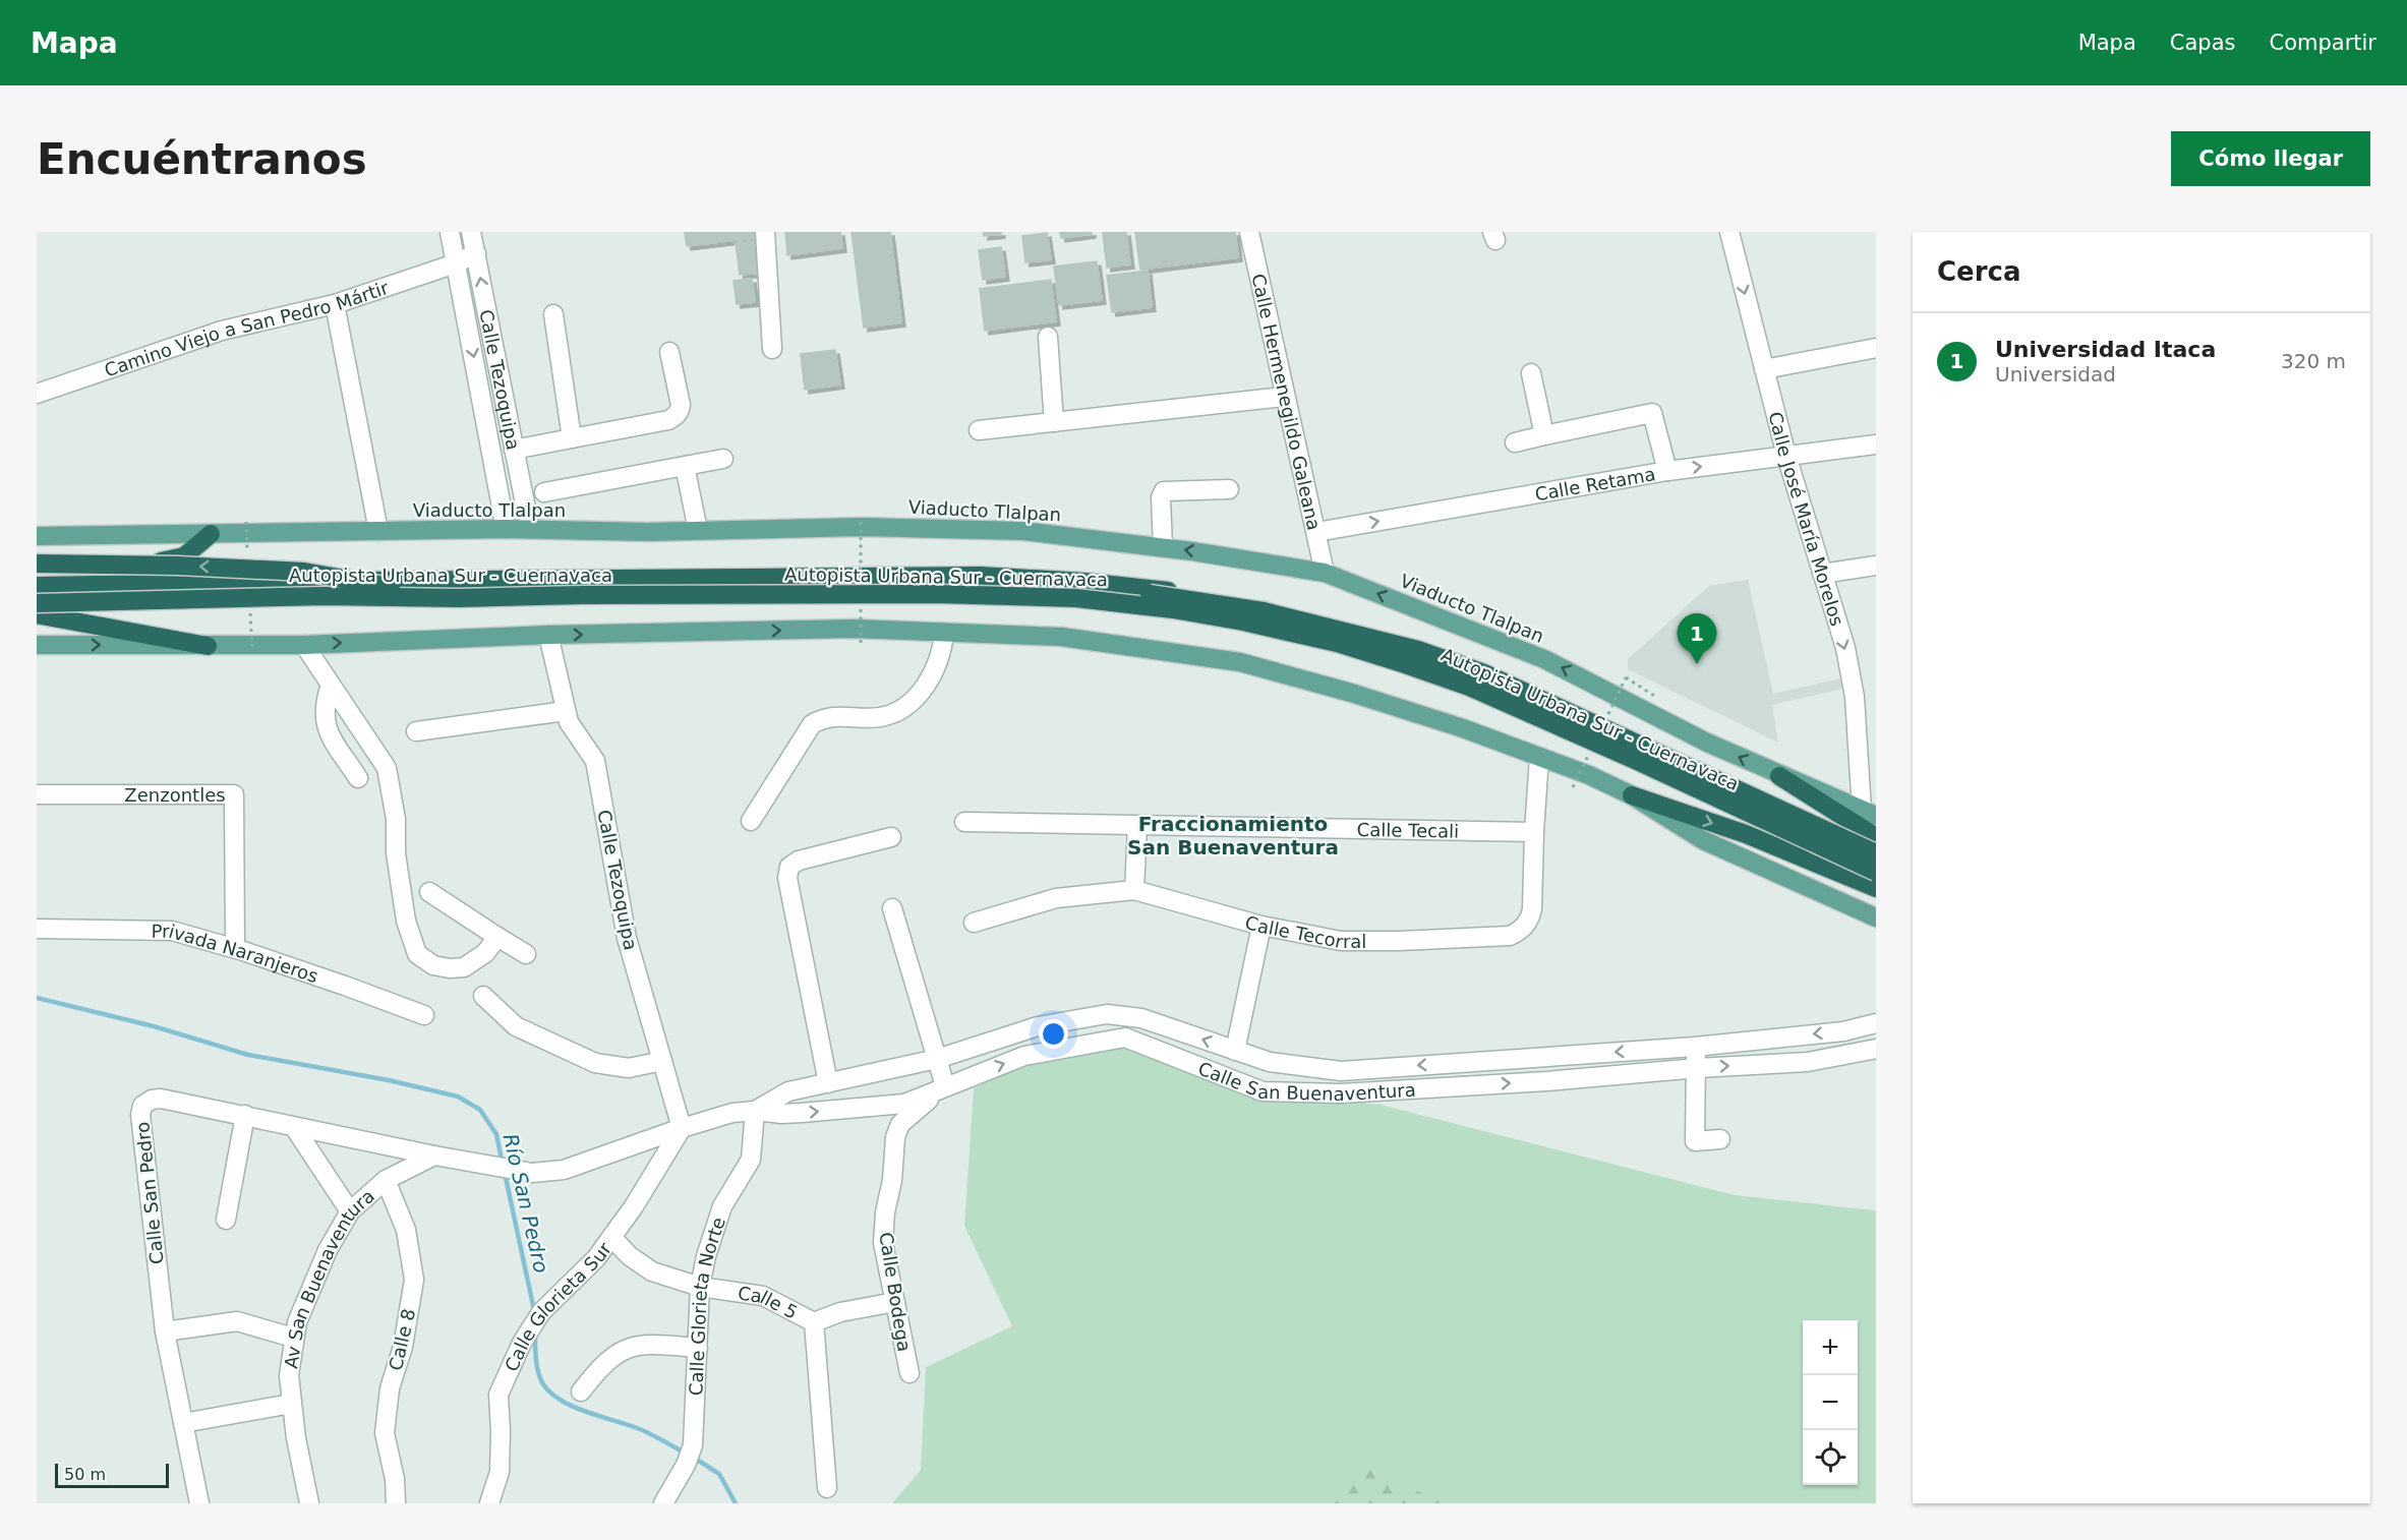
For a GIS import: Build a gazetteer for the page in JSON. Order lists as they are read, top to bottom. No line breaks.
{"streets":{"highway":["Autopista Urbana Sur - Cuernavaca"],"main road":["Viaducto Tlalpan"],"street":["Camino Viejo a San Pedro Mártir","Calle Tezoquipa","Calle Hermenegildo Galeana","Calle Retama","Calle José María Morelos","Zenzontles","Calle Tecali","Calle Tecorral","Privada Naranjeros","Calle San Buenaventura","Calle San Pedro","Av San Buenaventura","Calle Bodega","Calle 5","Calle Glorieta Norte","Calle Glorieta Sur","Calle 8"]},"crossings":[["Camino Viejo a San Pedro Mártir","Calle Tezoquipa"],["Calle Tezoquipa","Viaducto Tlalpan"],["Calle Tezoquipa","Calle San Buenaventura"],["Calle Tezoquipa","Calle Glorieta Sur"],["Calle Hermenegildo Galeana","Calle Retama"],["Calle Hermenegildo Galeana","Viaducto Tlalpan"],["Calle Retama","Calle José María Morelos"],["Viaducto Tlalpan","Calle José María Morelos"],["Zenzontles","Privada Naranjeros"],["Calle Tecali","Calle Tecorral"],["Calle Tecorral","Calle San Buenaventura"],["Calle San Buenaventura","Calle Bodega"],["Calle San Buenaventura","Calle Glorieta Norte"],["Calle San Buenaventura","Calle Glorieta Sur"],["Calle San Pedro","Av San Buenaventura"],["Av San Buenaventura","Calle 8"],["Calle Bodega","Calle 5"],["Calle 5","Calle Glorieta Norte"],["Calle 5","Calle Glorieta Sur"]],"one_way":["Calle Retama","Calle José María Morelos"],"districts":["Fraccionamiento San Buenaventura"],"water":["Río San Pedro"],"scale_bar":"50 m","page":{"header":"Mapa","nav":["Mapa","Capas","Compartir"],"buttons":"Cómo llegar","title":"Encuéntranos","heading":"Cerca","list":[{"mark":"1","name":"Universidad Itaca","note":"Universidad","value":"320 m"}],"pins":"1","map_buttons":["+","−"],"scale":"50 m"}}
